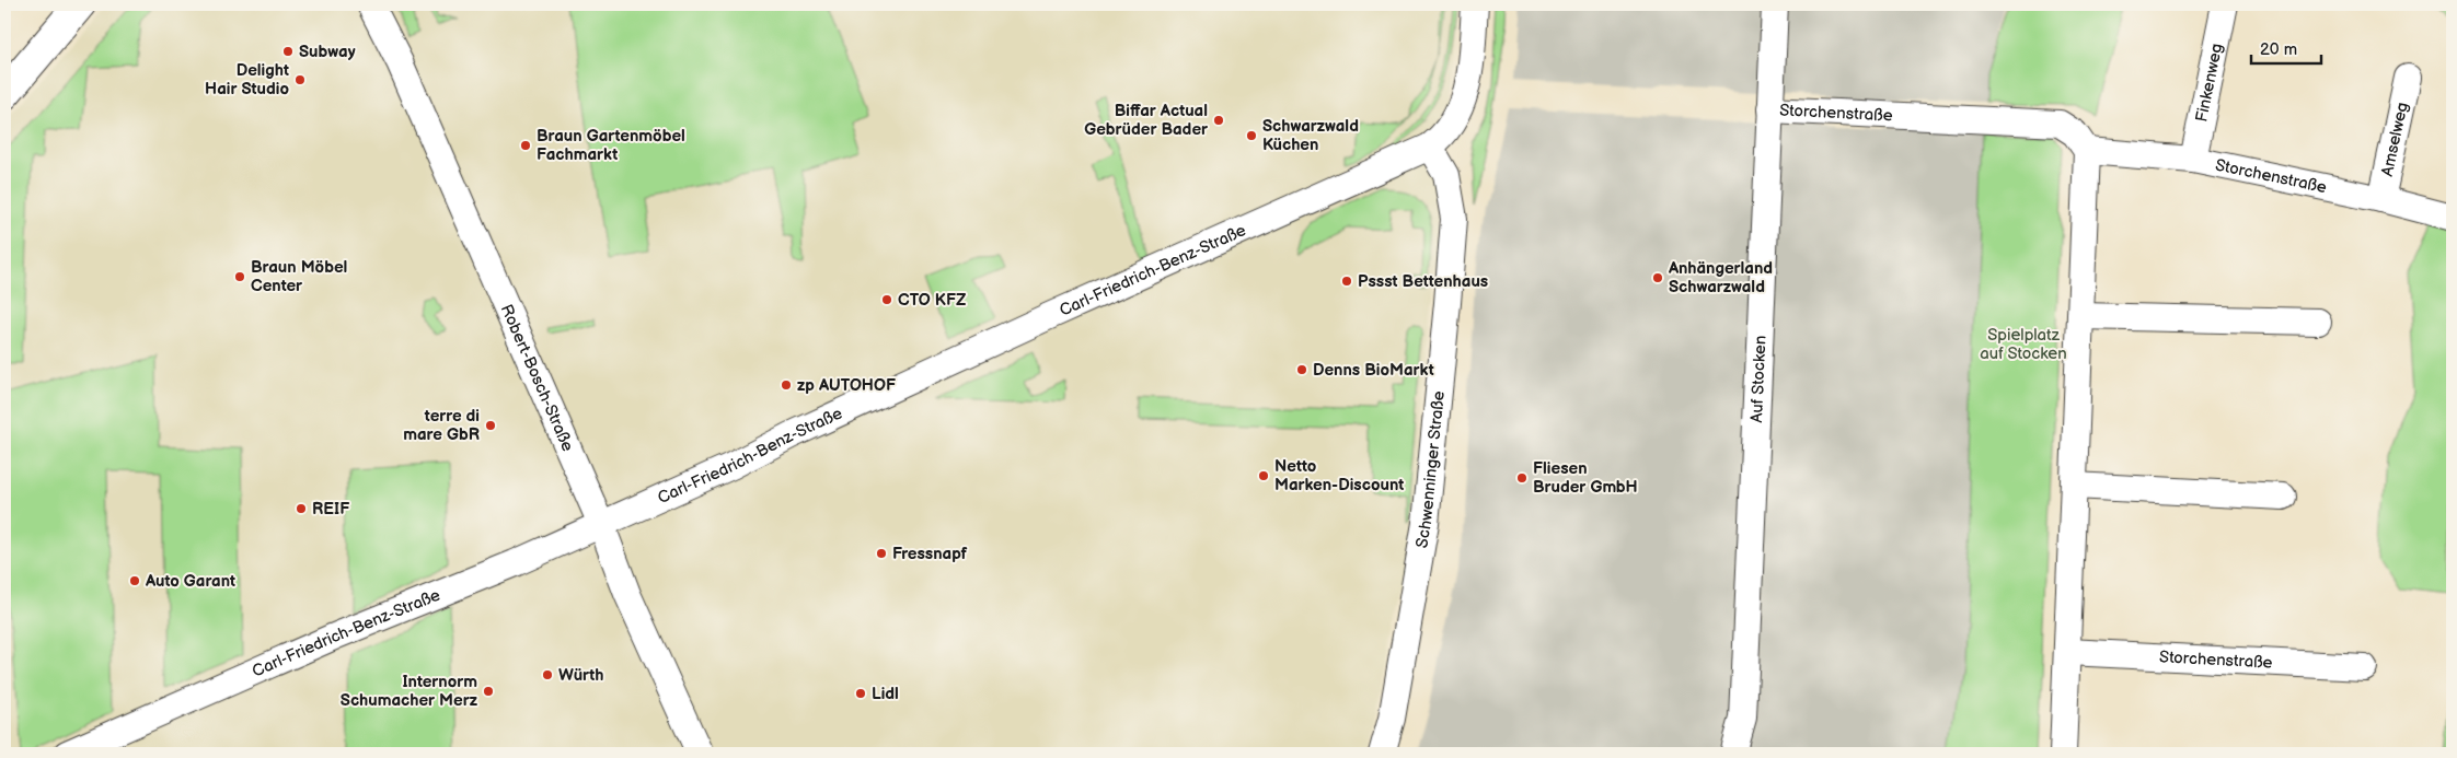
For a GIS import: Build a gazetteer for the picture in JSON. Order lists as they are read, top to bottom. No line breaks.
{"streets":{"street":["Finkenweg","Storchenstraße","Amselweg","Carl-Friedrich-Benz-Straße","Robert-Bosch-Straße","Auf Stocken","Schwenninger Straße"]},"crossings":[["Finkenweg","Storchenstraße"],["Storchenstraße","Amselweg"],["Storchenstraße","Auf Stocken"],["Carl-Friedrich-Benz-Straße","Robert-Bosch-Straße"],["Carl-Friedrich-Benz-Straße","Schwenninger Straße"]],"parks":["Spielplatz auf Stocken"],"places":["Subway","Delight Hair Studio","Biffar Actual Gebrüder Bader","Schwarzwald Küchen","Braun Gartenmöbel Fachmarkt","Braun Möbel Center","Anhängerland Schwarzwald","Pssst Bettenhaus","CTO KFZ","Denns BioMarkt","zp AUTOHOF","terre di mare GbR","Netto Marken-Discount","Fliesen Bruder GmbH","REIF","Fressnapf","Auto Garant","Würth","Internorm Schumacher Merz","Lidl"],"scale_bar":"20 m"}
